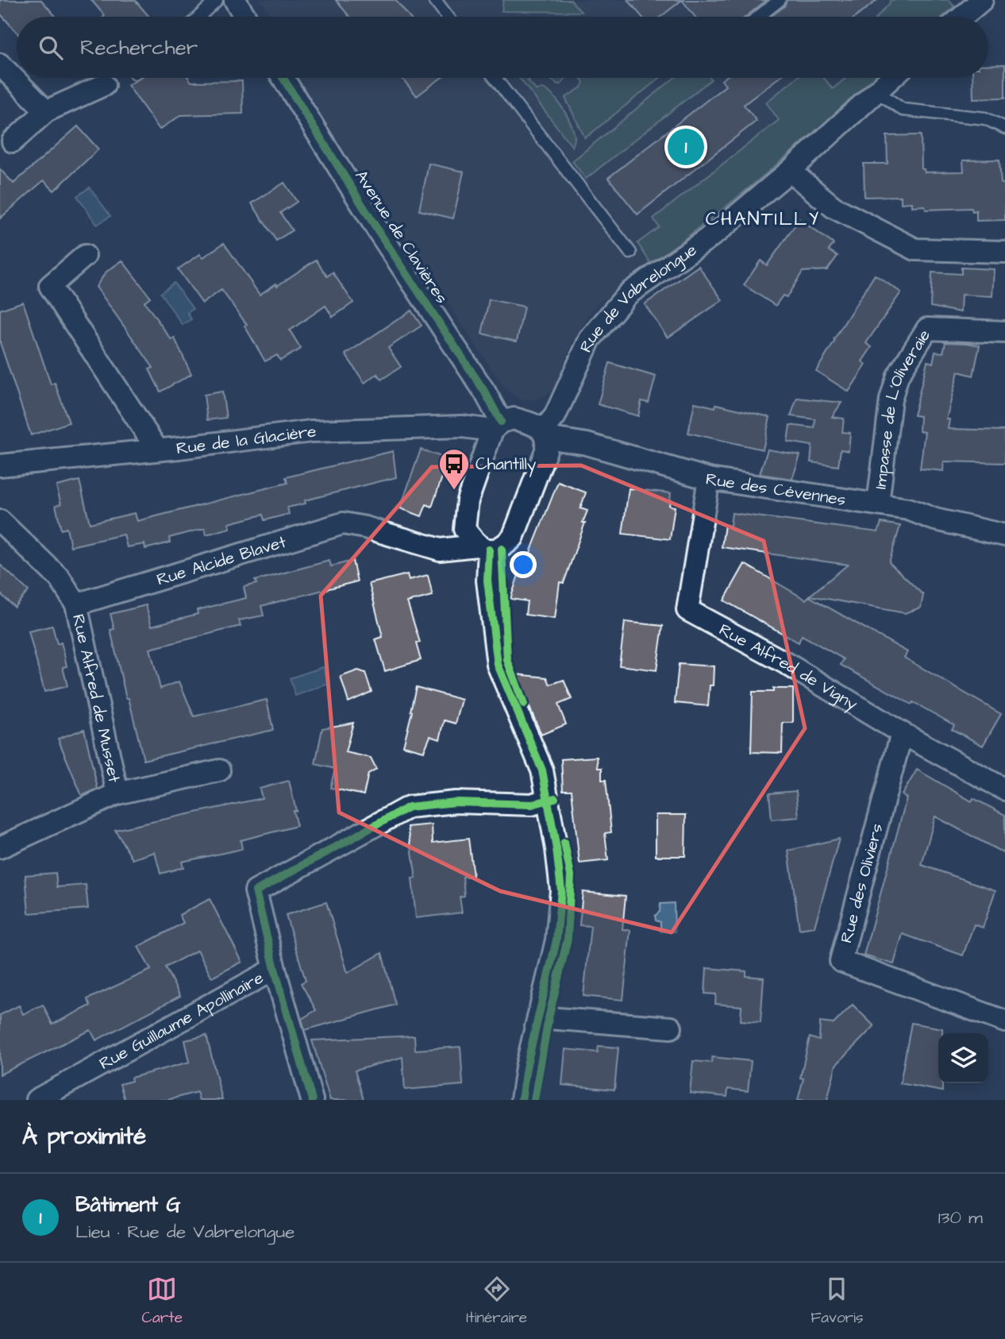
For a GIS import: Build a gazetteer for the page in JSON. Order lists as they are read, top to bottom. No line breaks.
{"streets":{"street":["Avenue de Clavières","Rue de Vabrelongue","Impasse de L'Oliveraie","Rue de la Glacière","Rue des Cévennes","Rue Alcide Blavet","Rue Alfred de Vigny","Rue Alfred de Musset","Rue des Oliviers","Rue Guillaume Apollinaire"]},"crossings":[["Avenue de Clavières","Rue de la Glacière"],["Rue de Vabrelongue","Rue de la Glacière"],["Rue de Vabrelongue","Rue des Cévennes"],["Rue de Vabrelongue","Rue Alcide Blavet"],["Impasse de L'Oliveraie","Rue des Cévennes"],["Rue de la Glacière","Rue des Cévennes"],["Rue de la Glacière","Rue Alcide Blavet"],["Rue des Cévennes","Rue Alcide Blavet"],["Rue des Cévennes","Rue Alfred de Vigny"],["Rue Alcide Blavet","Rue Alfred de Musset"],["Rue Alfred de Vigny","Rue des Oliviers"]],"districts":["CHANTILLY"],"places":{"bus stop":["Chantilly"]},"page":{"search":"Rechercher","pins":"1","heading":"À proximité","list":[{"mark":"1","name":"Bâtiment G","note":"Lieu · Rue de Vabrelongue","value":"130 m"}],"nav":["Carte","Itinéraire","Favoris"]}}
